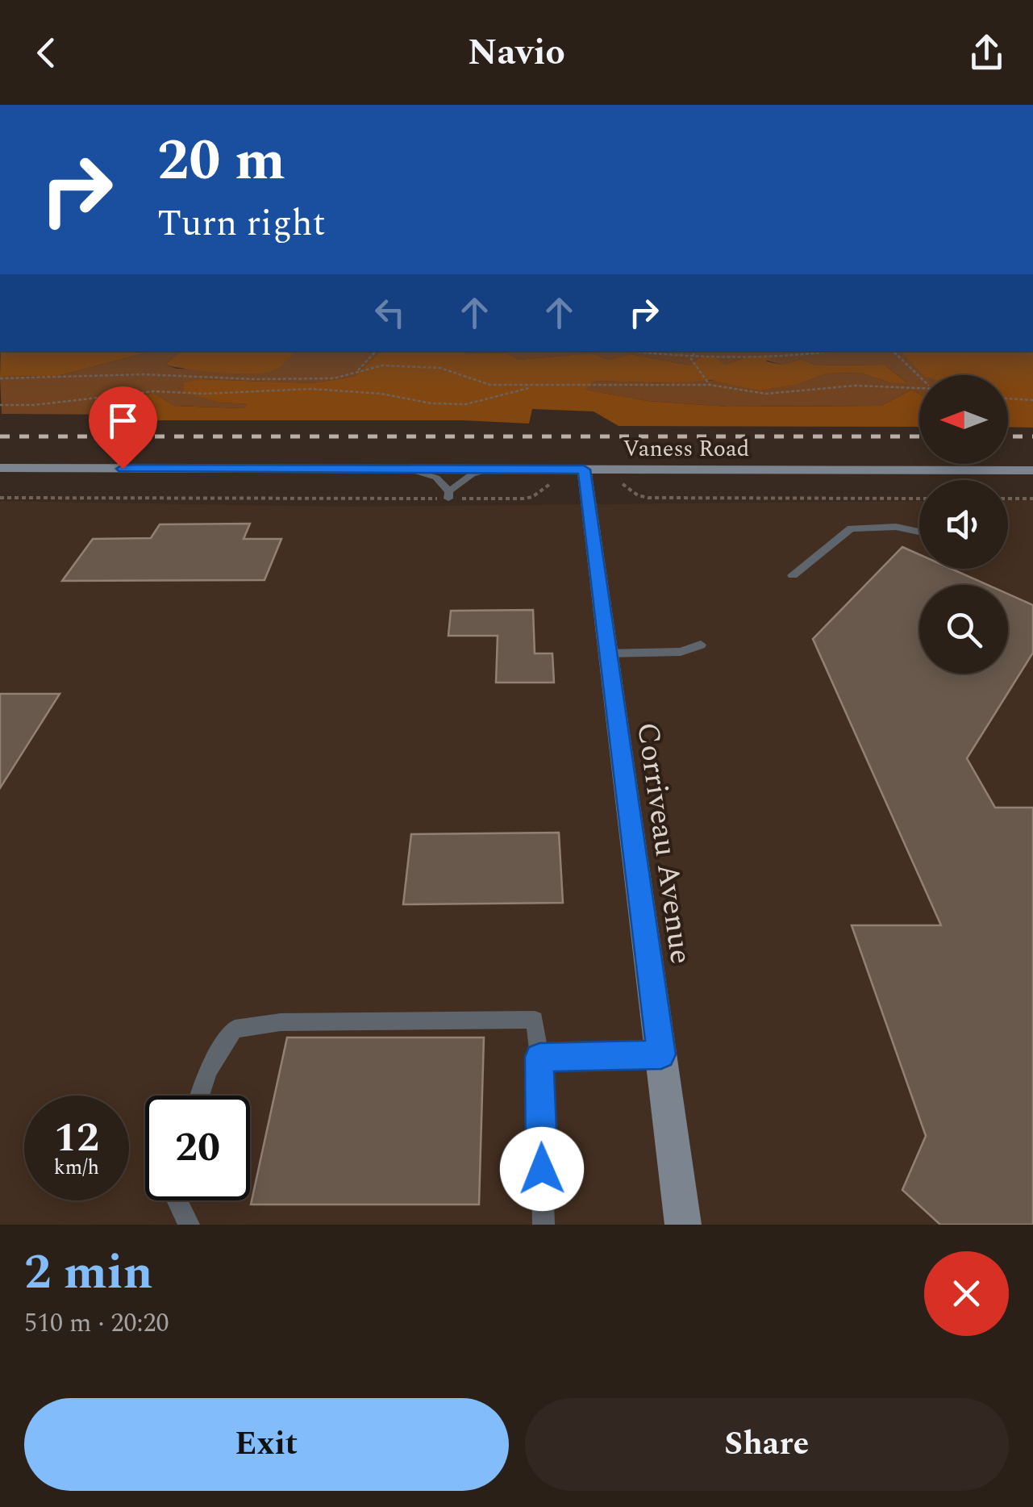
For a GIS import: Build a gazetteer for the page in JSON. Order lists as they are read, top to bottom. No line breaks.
{"streets":{"street":["Vaness Road","Corriveau Avenue"]},"crossings":[["Vaness Road","Corriveau Avenue"]],"north":"left","page":{"header":"Navio","turn":["20 m","Turn right"],"speed":"12 km/h","limit":"20","heading":["2 min","510 m · 20:20"],"buttons":["Exit","Share"]}}
